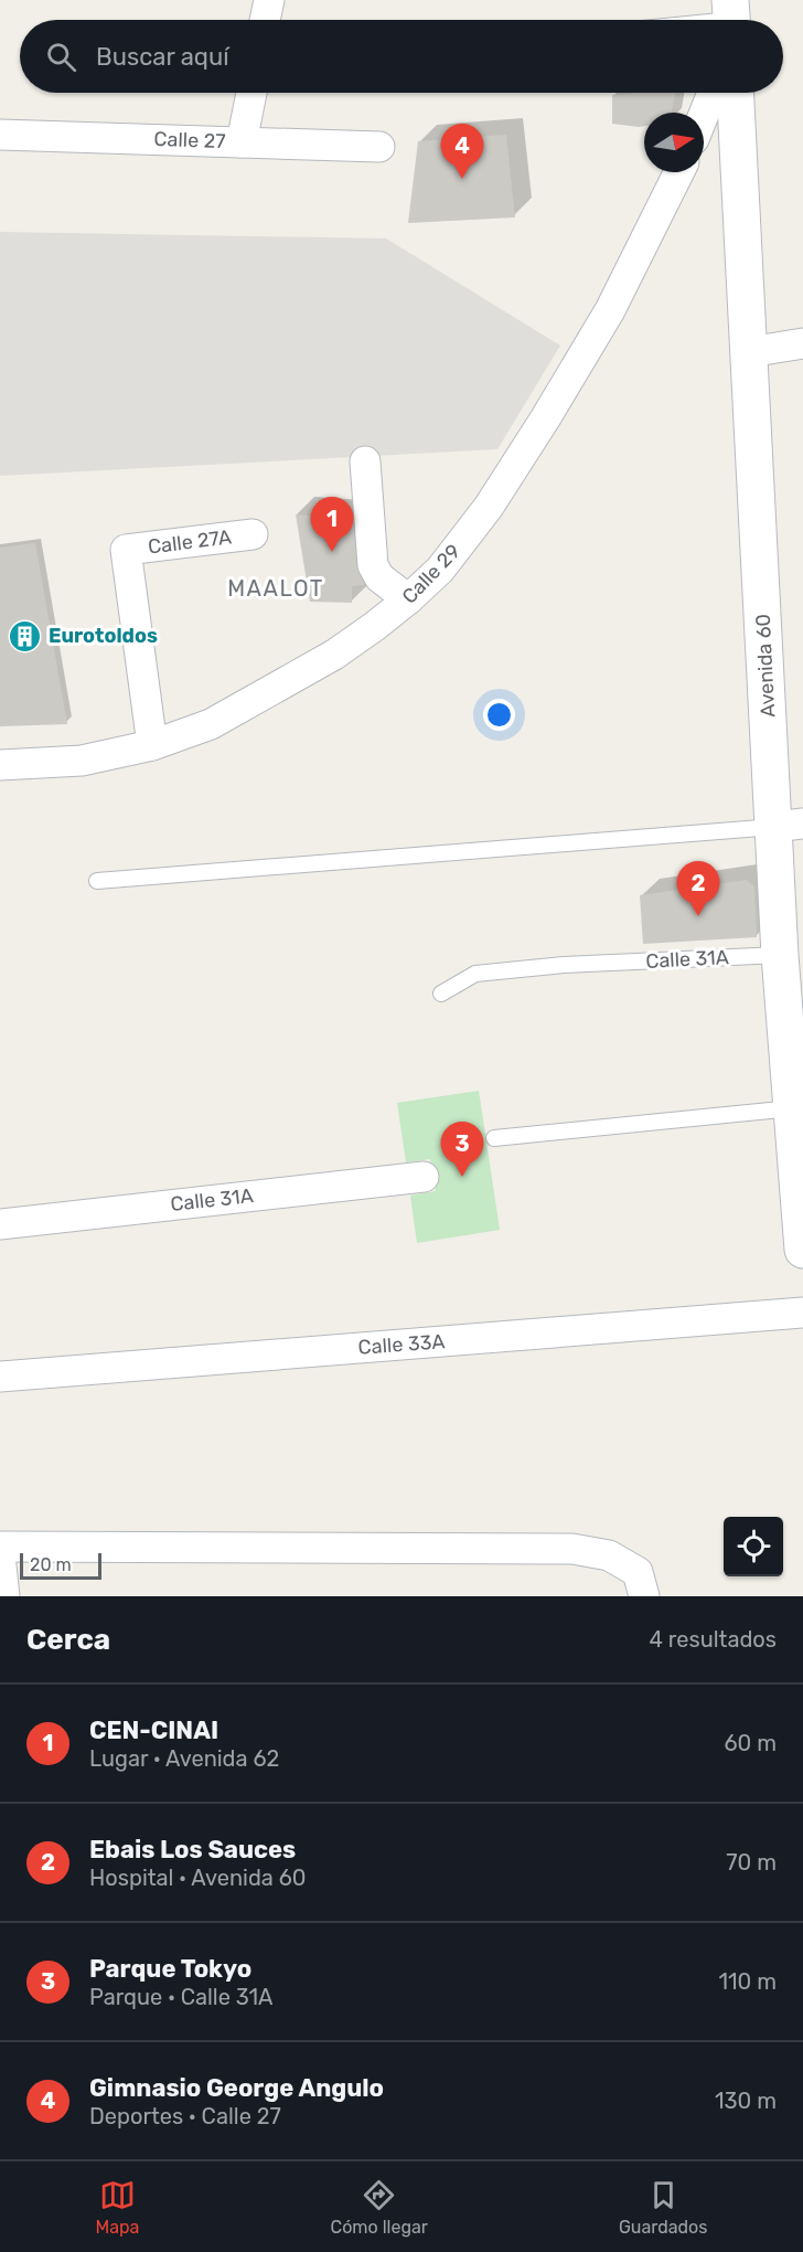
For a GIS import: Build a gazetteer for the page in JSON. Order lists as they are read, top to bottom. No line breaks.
{"streets":{"street":["Calle 27","Calle 27A","Calle 29","Avenida 60","Calle 31A","Calle 33A"]},"crossings":[["Calle 27A","Calle 29"],["Avenida 60","Calle 31A"]],"districts":["MAALOT"],"places":{"building":["Eurotoldos"]},"scale_bar":"20 m","north":"right","page":{"search":"Buscar aquí","pins":["4","1","2","3"],"scale":"20 m","heading":["Cerca","4 resultados"],"list":[{"mark":"1","name":"CEN-CINAI","note":"Lugar · Avenida 62","value":"60 m"},{"mark":"2","name":"Ebais Los Sauces","note":"Hospital · Avenida 60","value":"70 m"},{"mark":"3","name":"Parque Tokyo","note":"Parque · Calle 31A","value":"110 m"},{"mark":"4","name":"Gimnasio George Angulo","note":"Deportes · Calle 27","value":"130 m"}],"nav":["Mapa","Cómo llegar","Guardados"]}}
